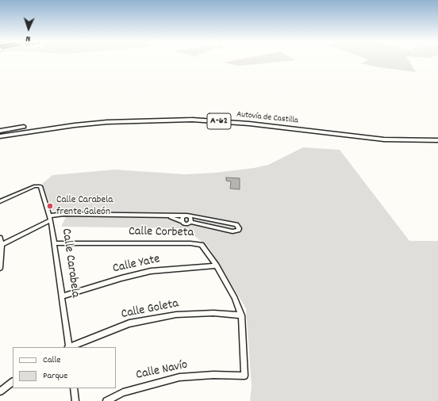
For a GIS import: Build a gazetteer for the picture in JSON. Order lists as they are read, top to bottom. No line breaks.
{"streets":{"highway":["Autovía de Castilla","A-62"],"street":["Calle Corbeta","Calle Carabela","Calle Yate","Calle Goleta","Calle Navío"]},"crossings":[["Calle Corbeta","Calle Carabela"],["Calle Corbeta","Calle Yate"],["Calle Corbeta","Calle Goleta"],["Calle Corbeta","Calle Navío"],["Calle Carabela","Calle Yate"]],"places":["Calle Carabela frente Galeón"],"legend":["Calle","Parque"],"north":"bottom"}
